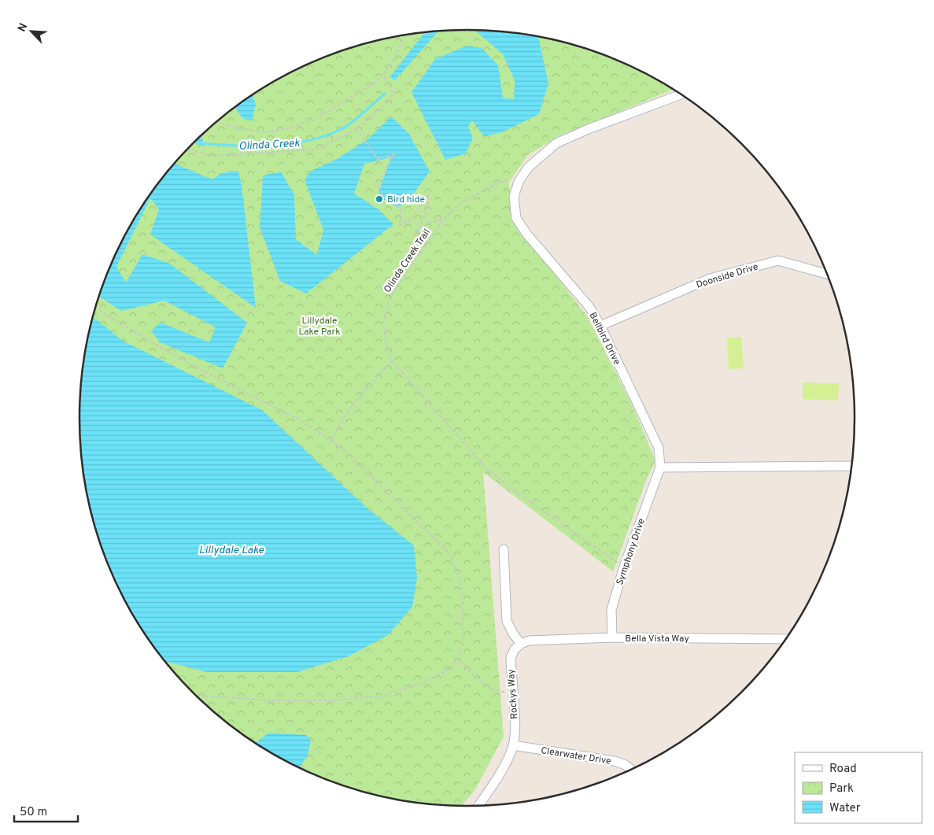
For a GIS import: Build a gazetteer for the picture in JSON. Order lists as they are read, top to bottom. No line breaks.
{"streets":{"street":["Doonside Drive","Bellbird Drive","Symphony Drive","Bella Vista Way","Rockys Way","Clearwater Drive"],"path":["Olinda Creek Trail"]},"crossings":[["Doonside Drive","Bellbird Drive"],["Bellbird Drive","Symphony Drive"],["Symphony Drive","Bella Vista Way"],["Bella Vista Way","Rockys Way"],["Rockys Way","Clearwater Drive"]],"water":["Olinda Creek","Lillydale Lake"],"parks":["Lillydale Lake Park"],"places":["Bird hide"],"legend":["Road","Park","Water"],"scale_bar":"50 m","north":"top left"}
